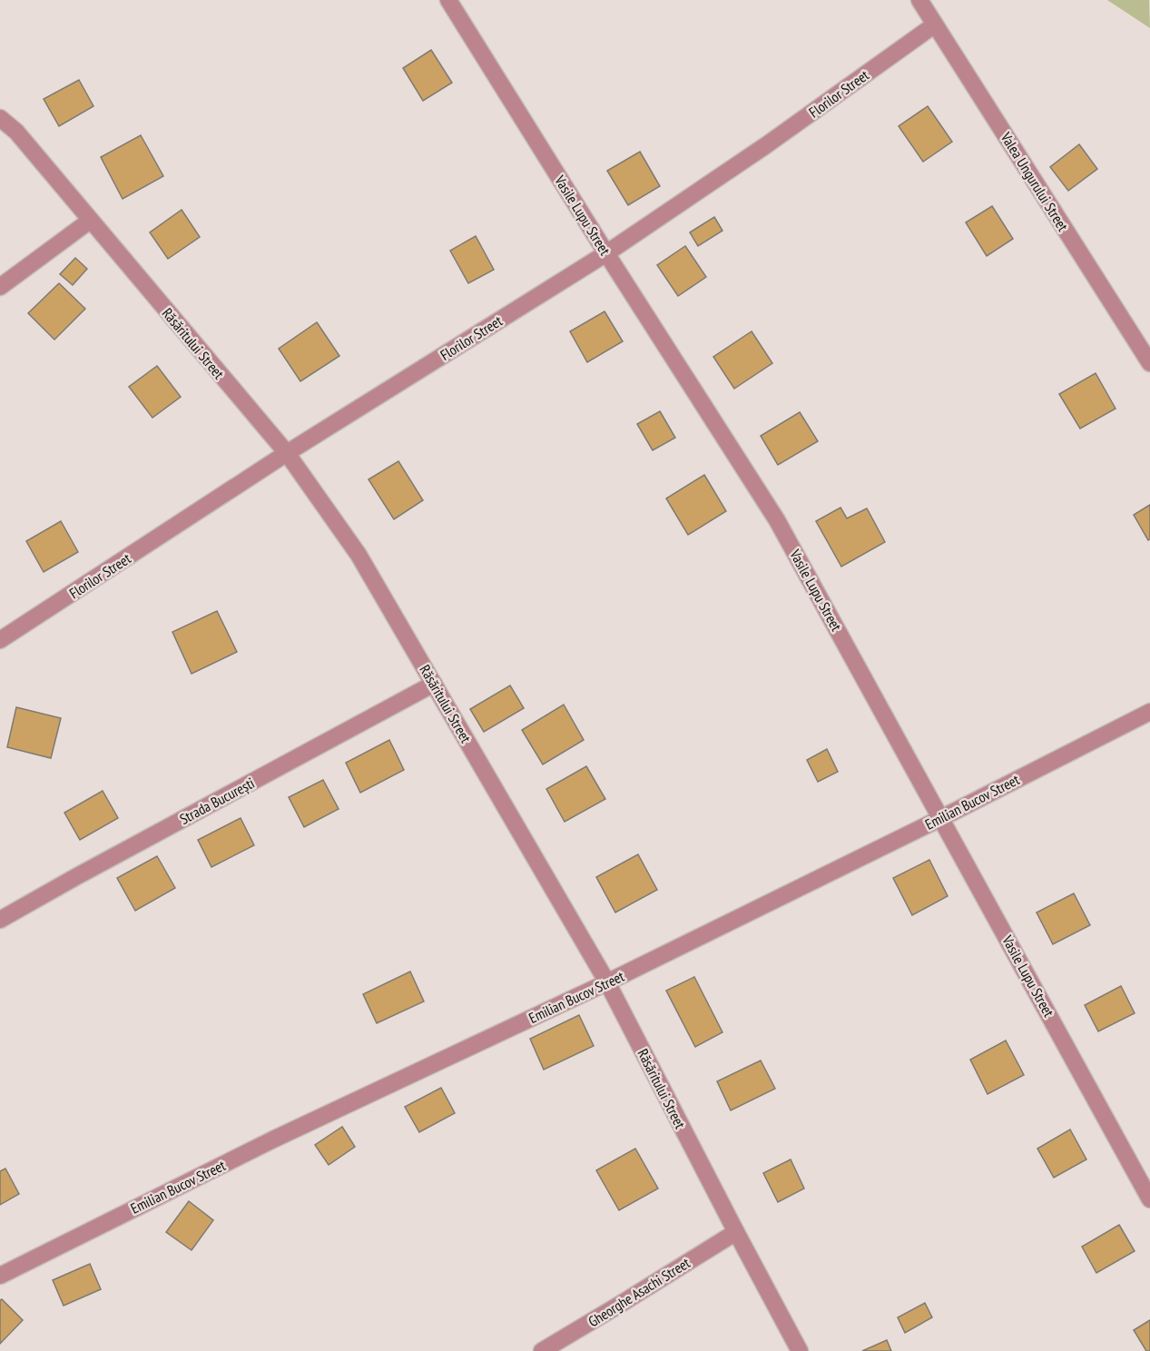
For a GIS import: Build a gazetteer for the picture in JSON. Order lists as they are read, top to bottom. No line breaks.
{"streets":{"street":["Florilor Street","Valea Ungurului Street","Vasile Lupu Street","Răsăritului Street","Strada București","Emilian Bucov Street","Gheorghe Asachi Street"]},"crossings":[["Florilor Street","Valea Ungurului Street"],["Florilor Street","Vasile Lupu Street"],["Florilor Street","Răsăritului Street"],["Vasile Lupu Street","Emilian Bucov Street"],["Răsăritului Street","Strada București"],["Răsăritului Street","Emilian Bucov Street"],["Răsăritului Street","Gheorghe Asachi Street"]]}
